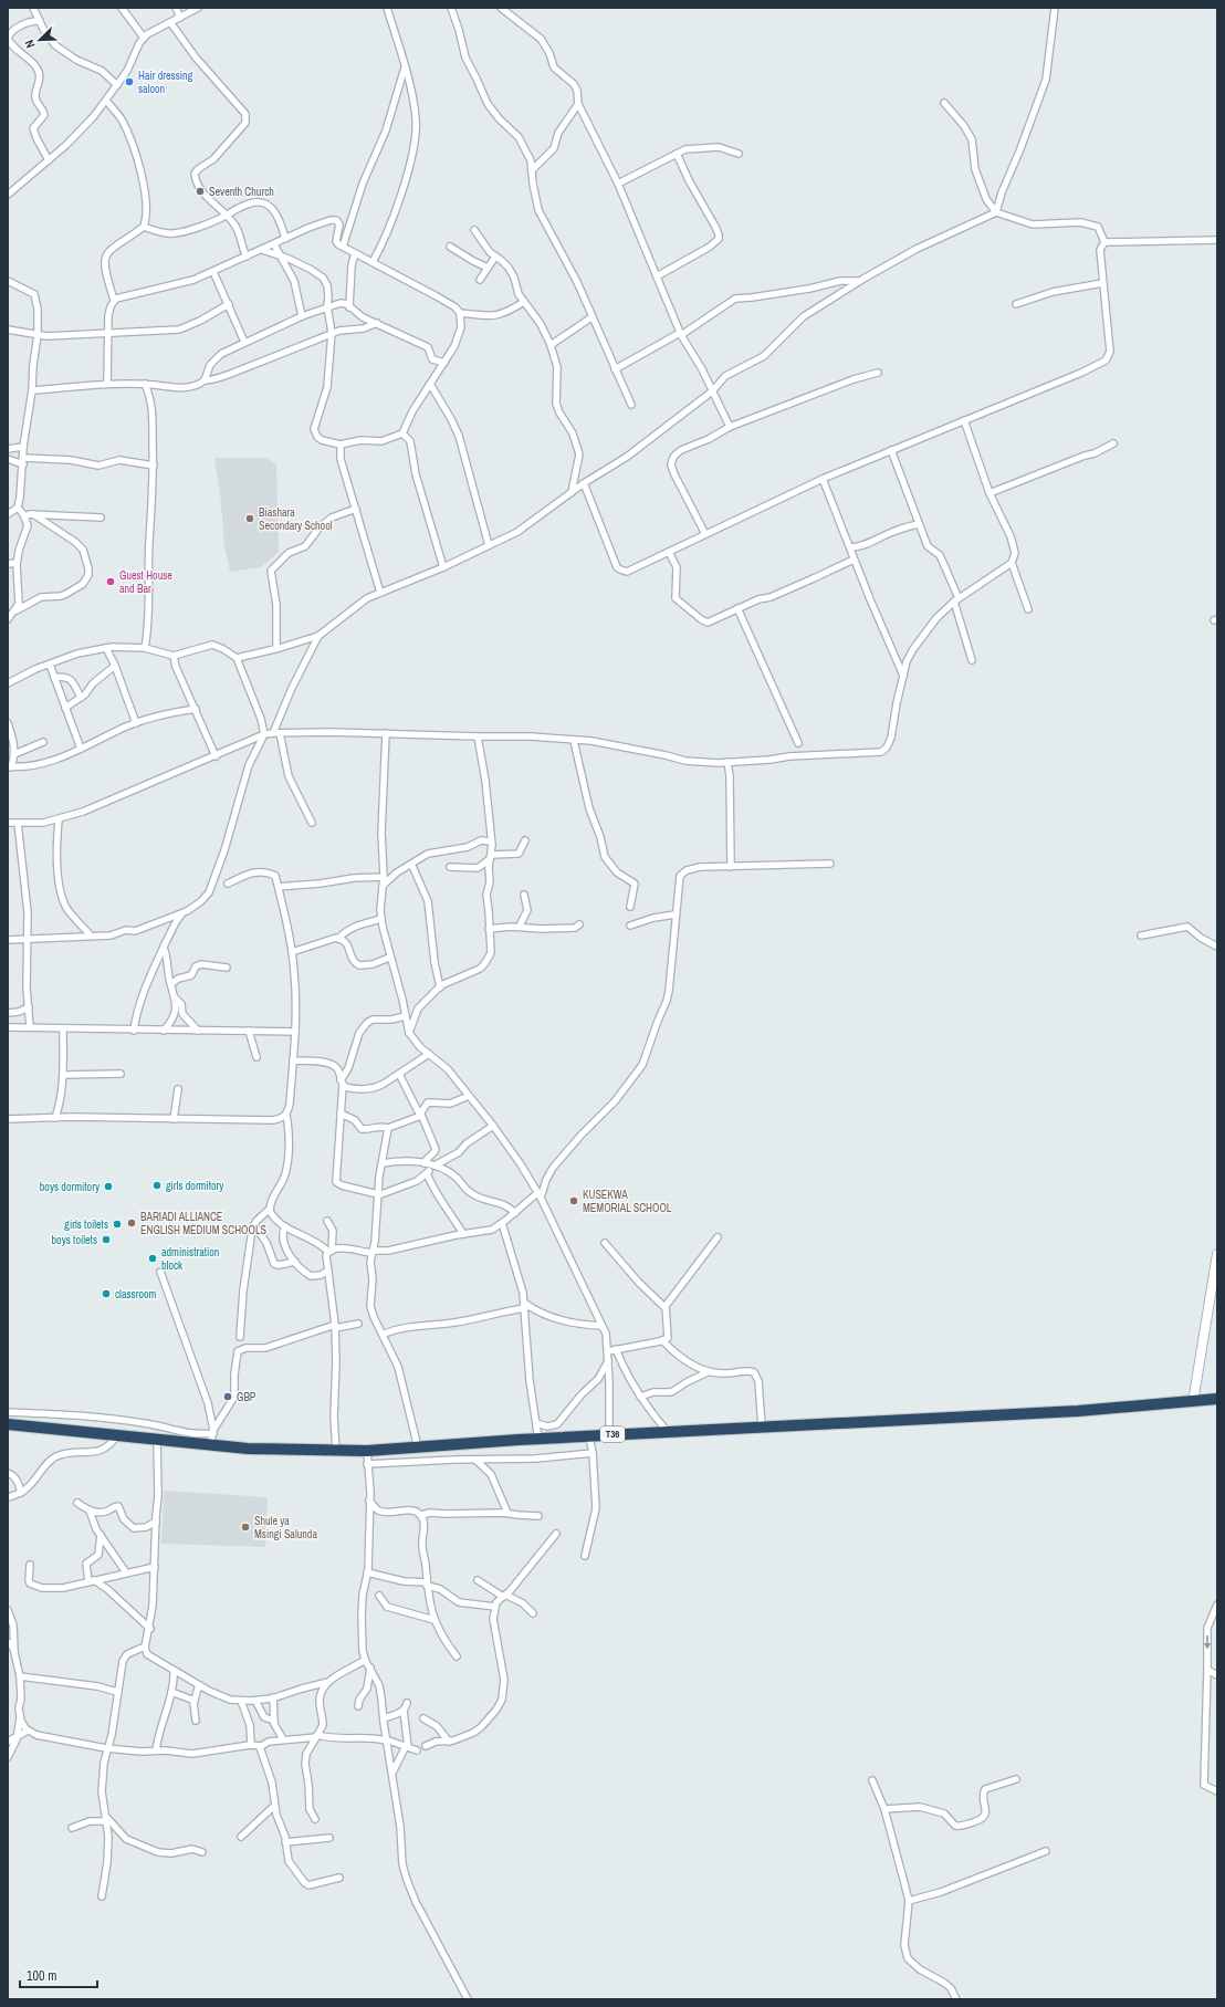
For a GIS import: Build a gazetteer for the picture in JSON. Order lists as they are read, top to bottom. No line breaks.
{"streets":{"highway":["T36"]},"places":["Hair dressing saloon","Seventh Church","Biashara Secondary School","Guest House and Bar","girls dormitory","boys dormitory","KUSEKWA MEMORIAL SCHOOL","BARIADI ALLIANCE ENGLISH MEDIUM SCHOOLS","girls toilets","boys toilets","administration block","classroom","GBP","Shule ya Msingi Salunda"],"scale_bar":"100 m","north":"bottom left"}
